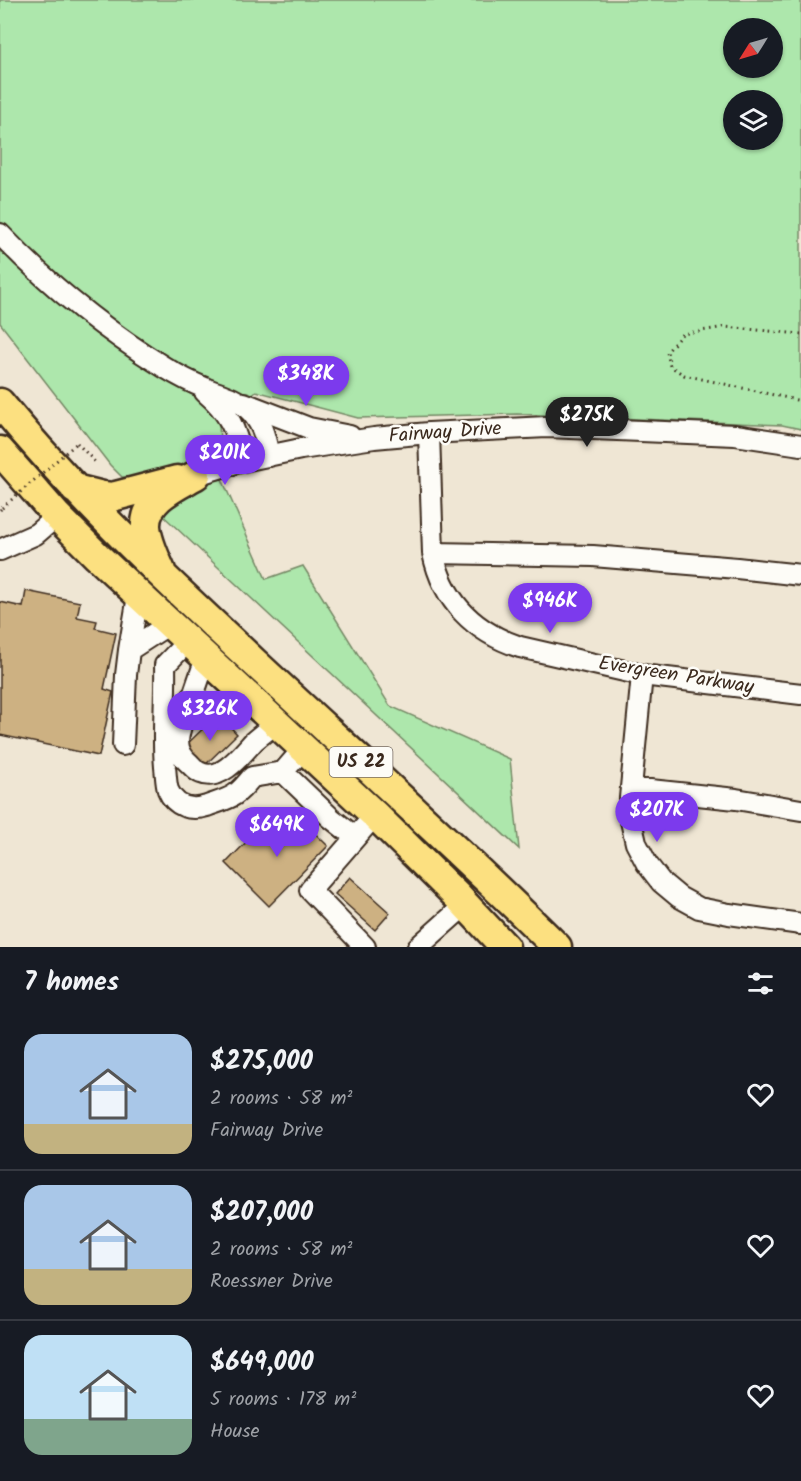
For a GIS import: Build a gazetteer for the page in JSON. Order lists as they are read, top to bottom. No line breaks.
{"streets":{"highway":["US 22"],"street":["Fairway Drive","Evergreen Parkway"]},"crossings":[["Fairway Drive","Evergreen Parkway"]],"north":"bottom left","page":{"price":["$348K","$275K","$201K","$946K","$326K","$207K","$649K"],"heading":"7 homes","list":[{"name":"$275,000","note":"2 rooms · 58 m² · Fairway Drive"},{"name":"$207,000","note":"2 rooms · 58 m² · Roessner Drive"},{"name":"$649,000","note":"5 rooms · 178 m² · House"}]}}
